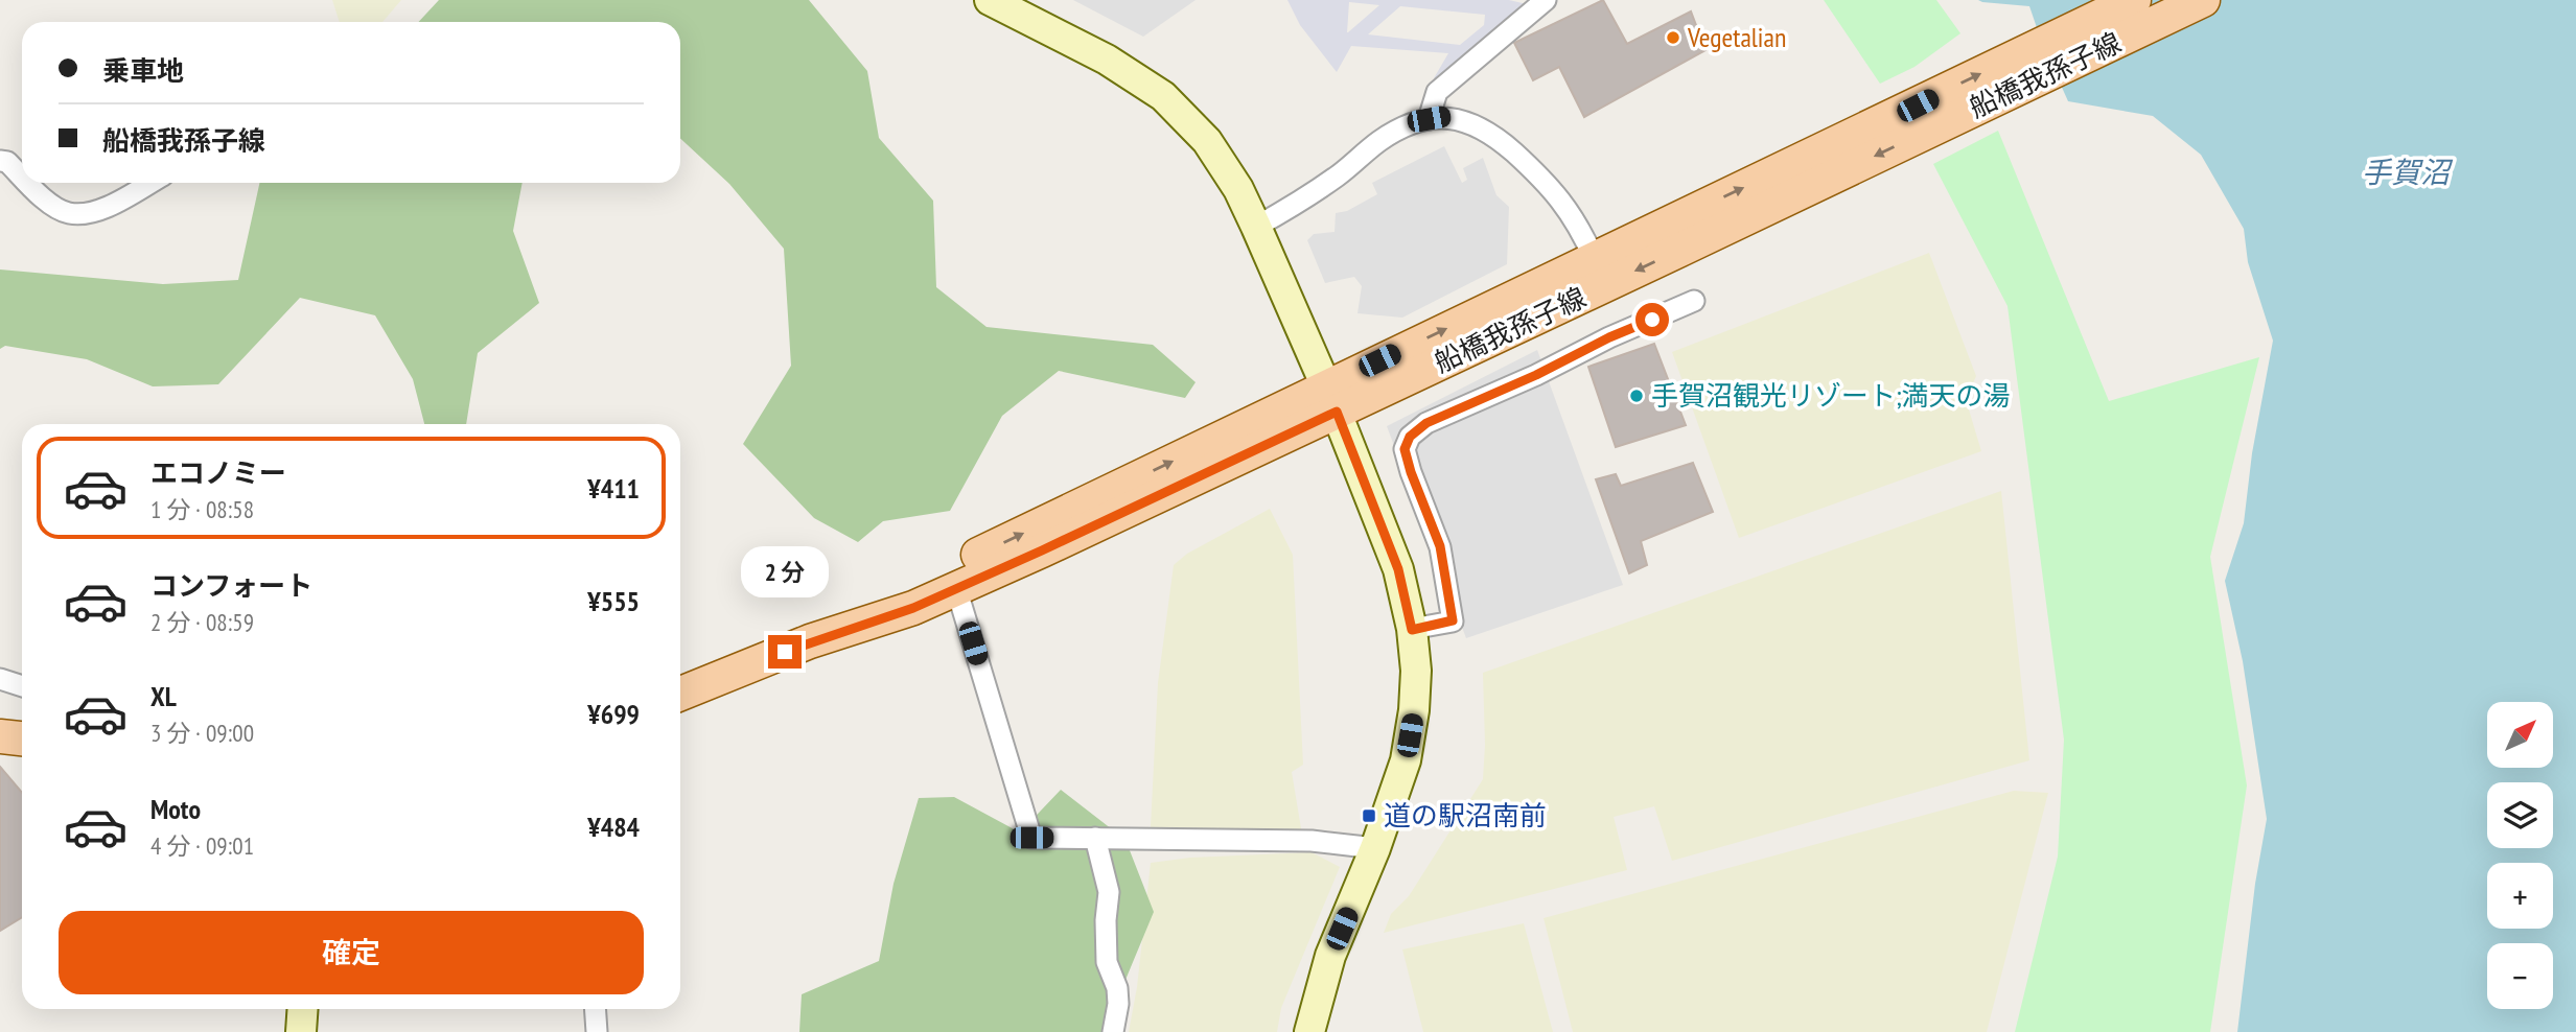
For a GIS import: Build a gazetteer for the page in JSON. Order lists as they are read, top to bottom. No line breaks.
{"streets":{"main road":["船橋我孫子線"]},"water":["手賀沼"],"places":{"other":["Vegetalian","手賀沼観光リゾート;満天の湯"],"transit":["道の駅沼南前"]},"north":"top right","page":{"banner":["乗車地","船橋我孫子線"],"list":[{"name":"エコノミー","note":"1 分 · 08:58","value":"¥411"},{"name":"コンフォート","note":"2 分 · 08:59","value":"¥555"},{"name":"XL","note":"3 分 · 09:00","value":"¥699"},{"name":"Moto","note":"4 分 · 09:01","value":"¥484"}],"bubble":"2 分","map_buttons":["+","−"],"buttons":"確定"}}
